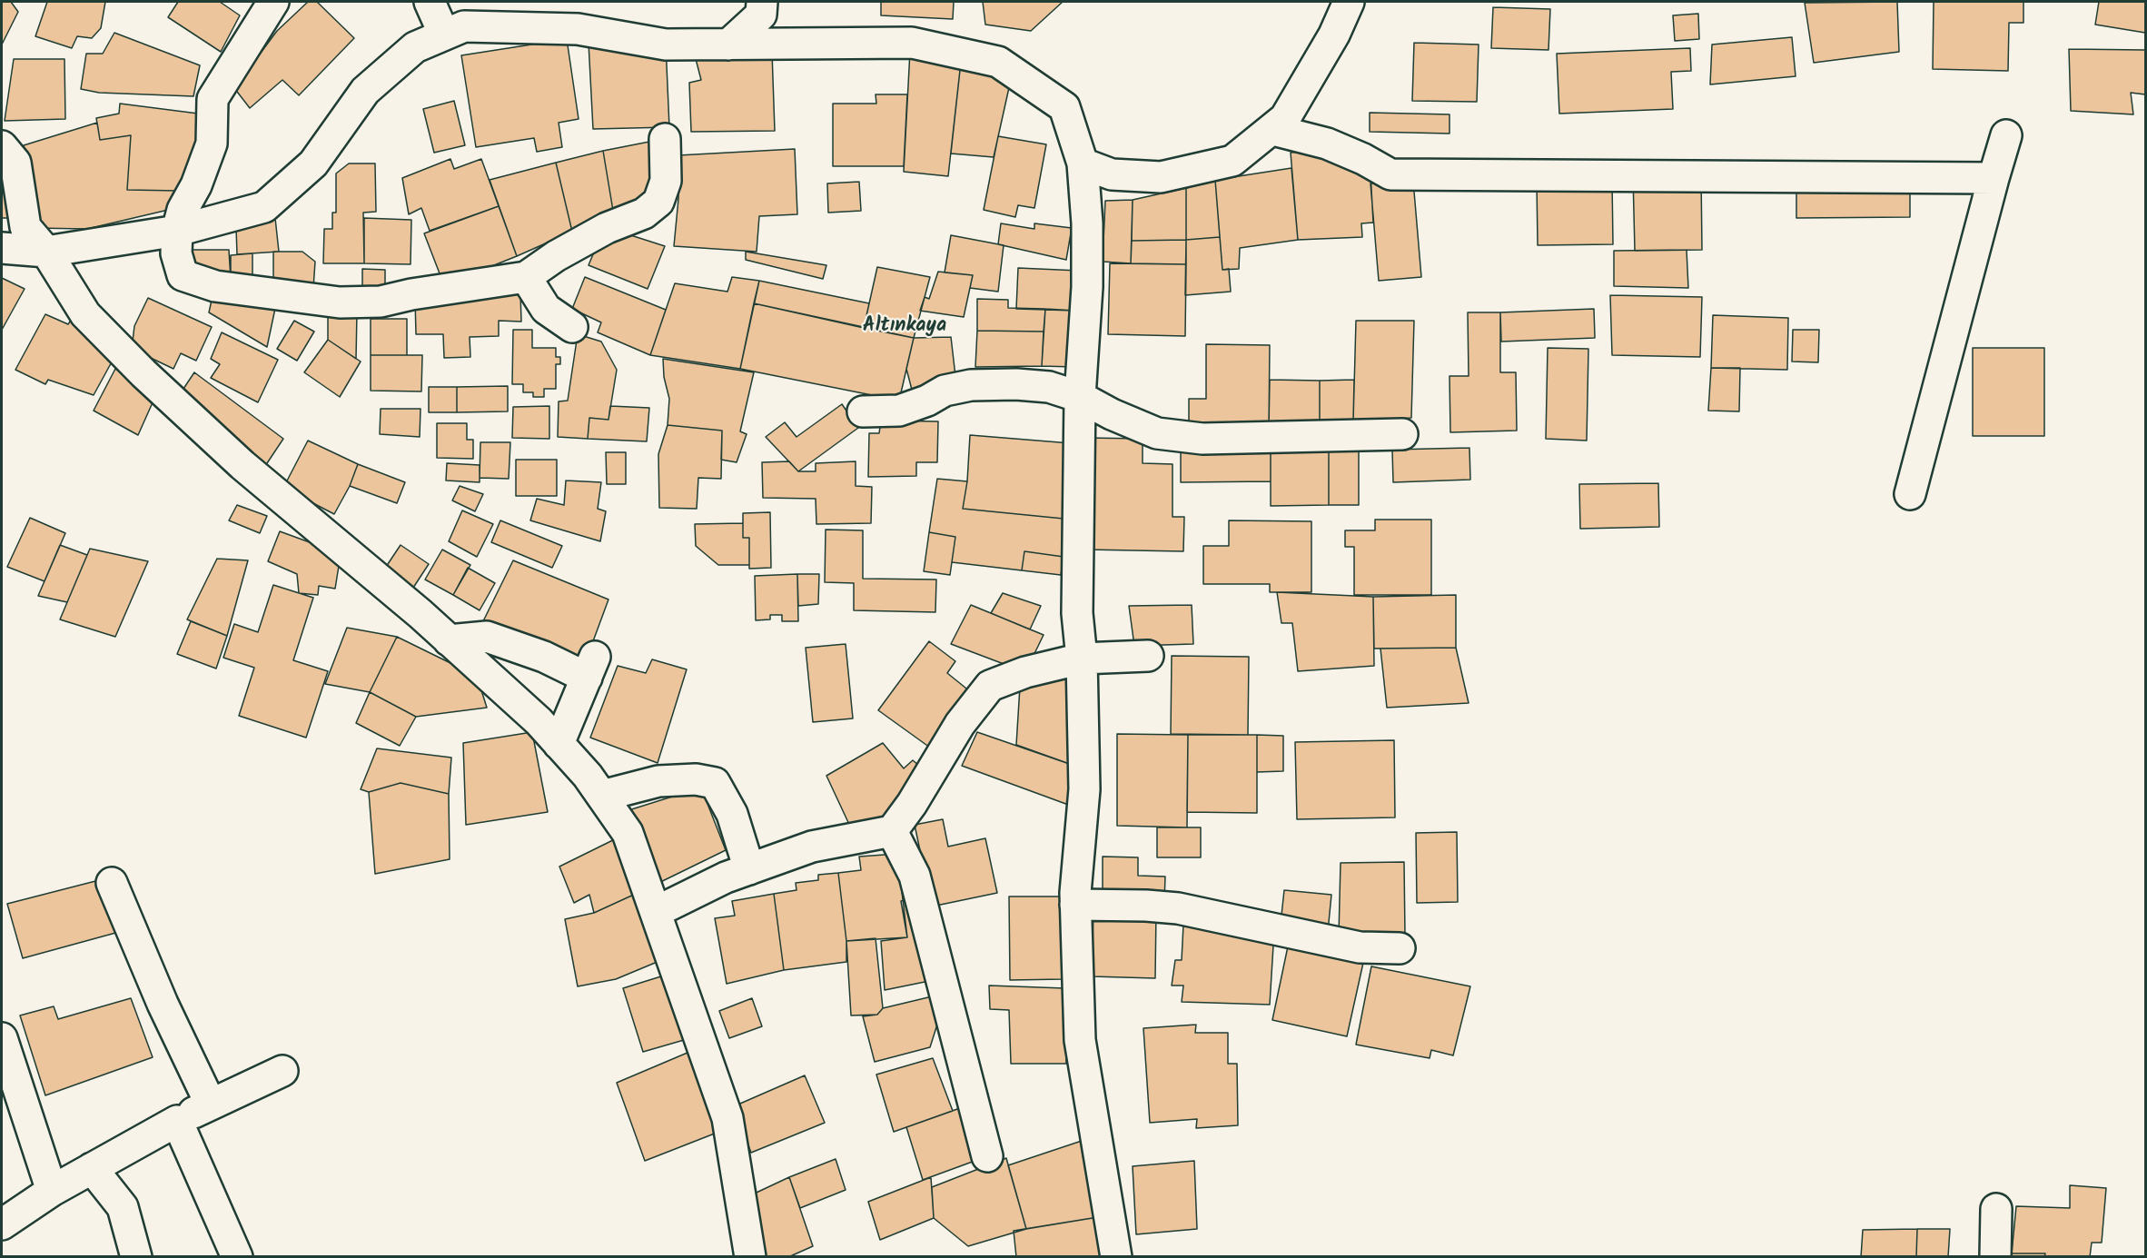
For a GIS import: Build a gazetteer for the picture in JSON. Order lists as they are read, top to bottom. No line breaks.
{"districts":["Altınkaya"]}
